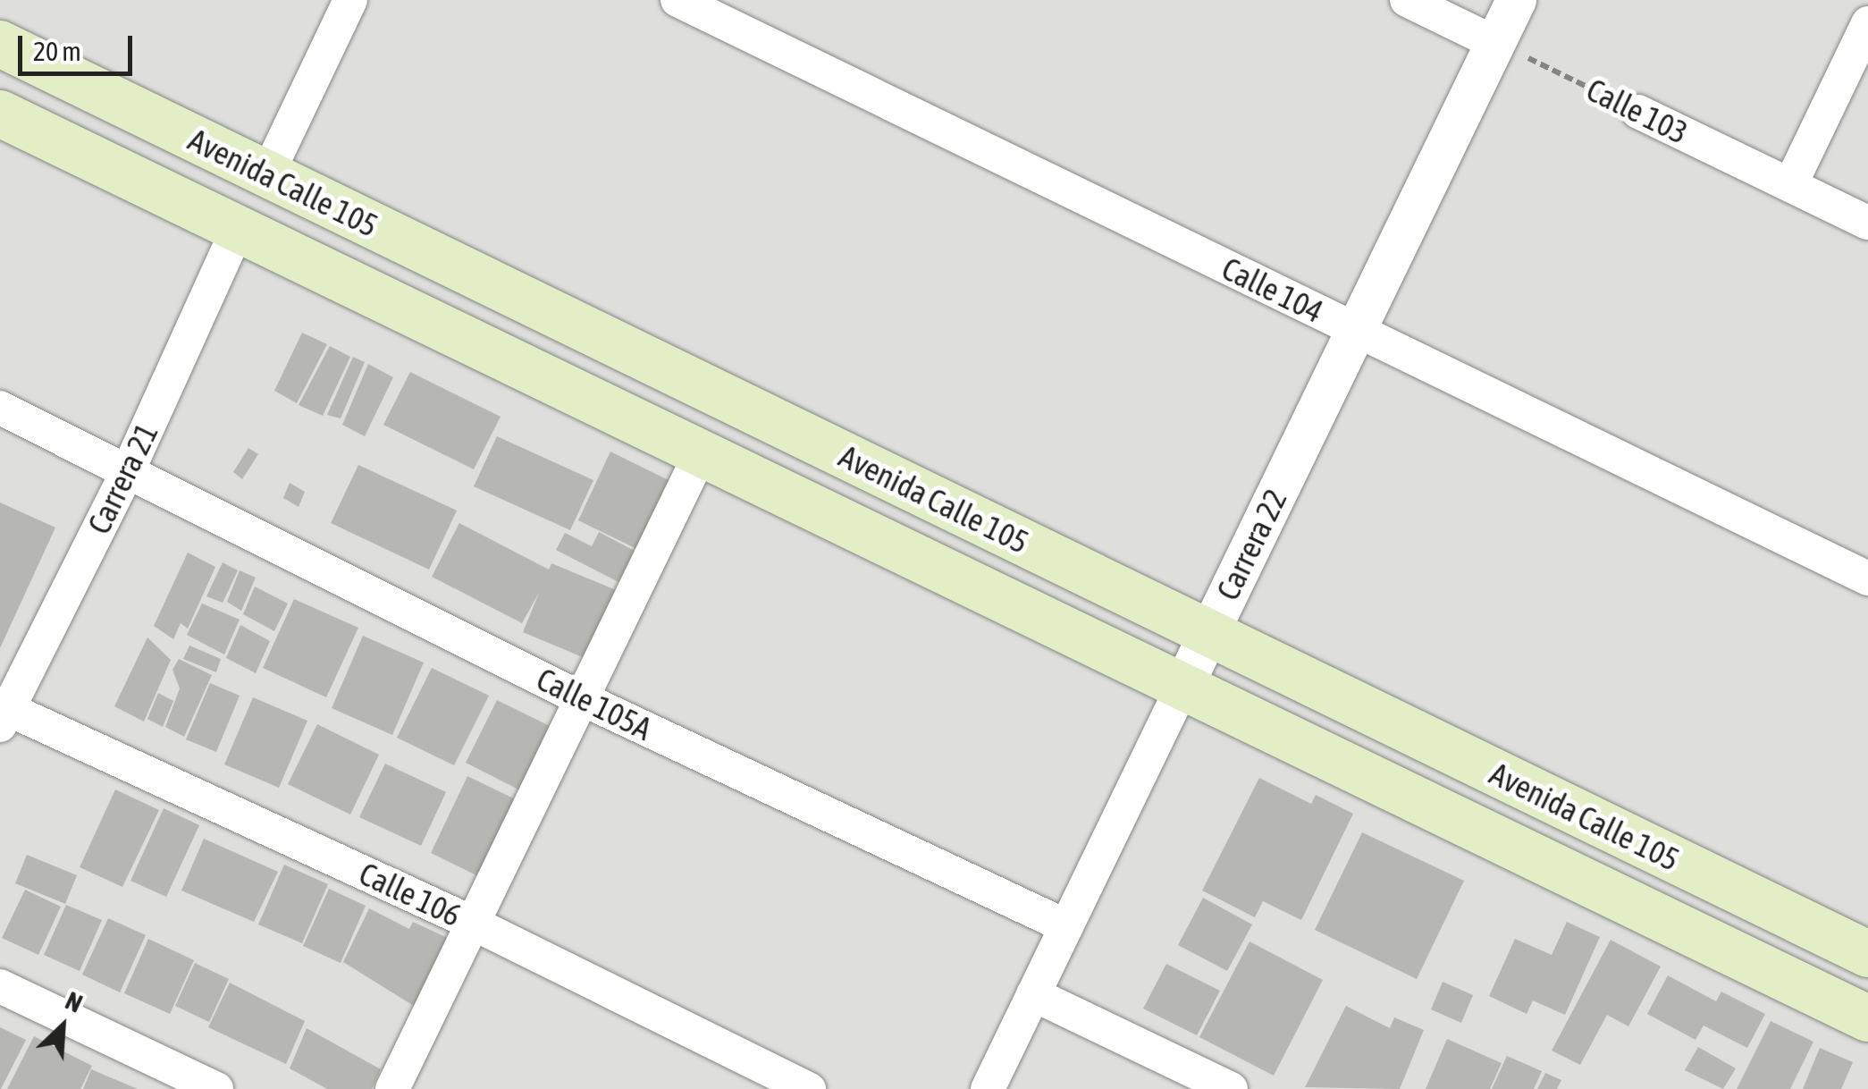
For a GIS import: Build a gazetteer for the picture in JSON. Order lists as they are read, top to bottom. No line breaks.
{"streets":{"main road":["Avenida Calle 105"],"street":["Calle 103","Calle 104","Carrera 21","Carrera 22","Calle 105A","Calle 106"]},"crossings":[["Calle 103","Carrera 22"],["Avenida Calle 105","Carrera 21"],["Avenida Calle 105","Carrera 22"],["Calle 104","Carrera 22"],["Carrera 21","Calle 105A"],["Carrera 21","Calle 106"],["Carrera 22","Calle 105A"]],"scale_bar":"20 m","north":"top right"}
